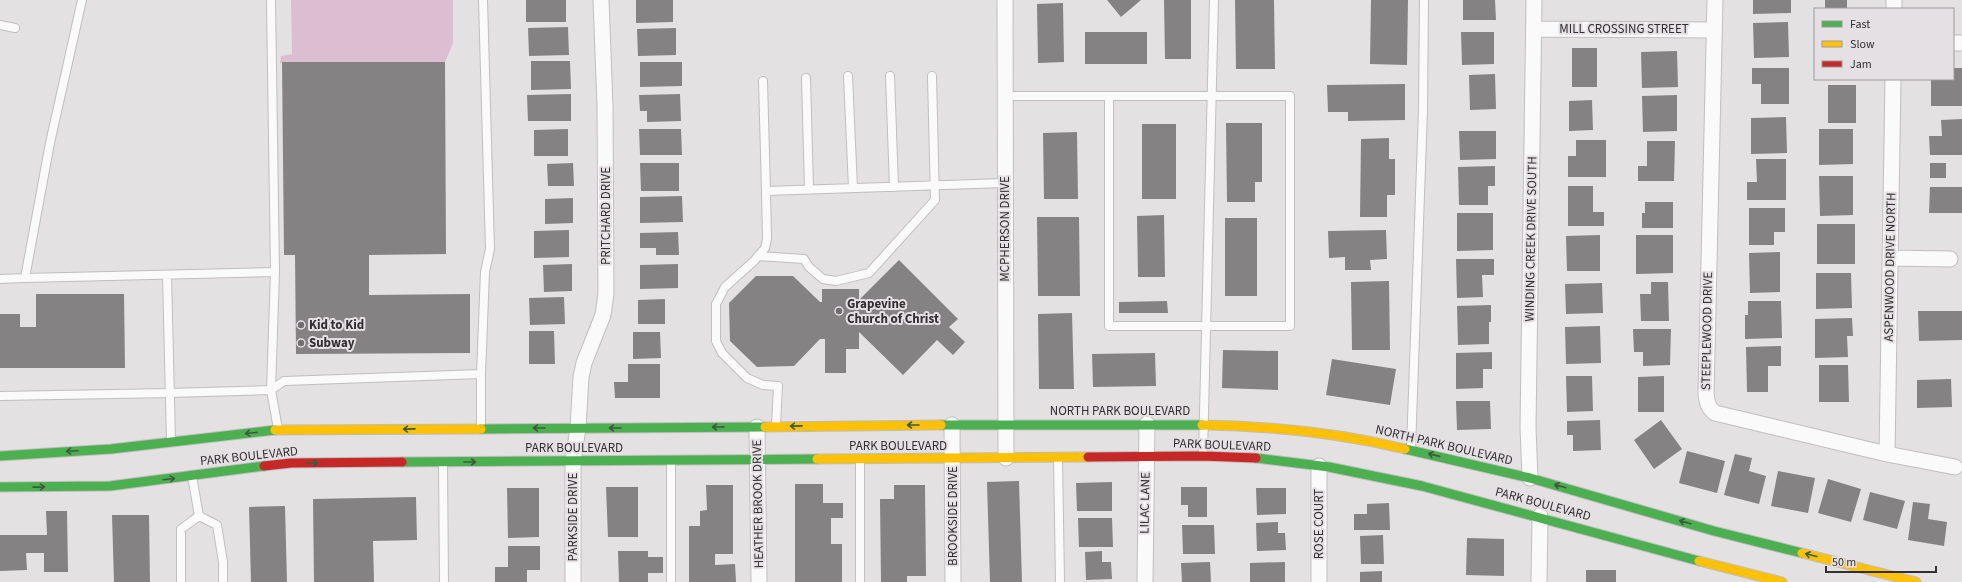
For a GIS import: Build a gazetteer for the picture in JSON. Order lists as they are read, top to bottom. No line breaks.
{"streets":{"main road":["NORTH PARK BOULEVARD","PARK BOULEVARD"],"street":["MILL CROSSING STREET","PRITCHARD DRIVE","MCPHERSON DRIVE","WINDING CREEK DRIVE SOUTH","ASPENWOOD DRIVE NORTH","STEEPLEWOOD DRIVE","LILAC LANE","HEATHER BROOK DRIVE","BROOKSIDE DRIVE","PARKSIDE DRIVE","ROSE COURT"]},"crossings":[["MILL CROSSING STREET","WINDING CREEK DRIVE SOUTH"],["MILL CROSSING STREET","STEEPLEWOOD DRIVE"],["PRITCHARD DRIVE","PARK BOULEVARD"],["PRITCHARD DRIVE","PARKSIDE DRIVE"],["MCPHERSON DRIVE","NORTH PARK BOULEVARD"],["MCPHERSON DRIVE","PARK BOULEVARD"],["WINDING CREEK DRIVE SOUTH","NORTH PARK BOULEVARD"],["ASPENWOOD DRIVE NORTH","STEEPLEWOOD DRIVE"],["NORTH PARK BOULEVARD","PARK BOULEVARD"],["NORTH PARK BOULEVARD","LILAC LANE"],["NORTH PARK BOULEVARD","BROOKSIDE DRIVE"],["PARK BOULEVARD","LILAC LANE"],["PARK BOULEVARD","HEATHER BROOK DRIVE"],["PARK BOULEVARD","BROOKSIDE DRIVE"],["PARK BOULEVARD","PARKSIDE DRIVE"],["PARK BOULEVARD","ROSE COURT"]],"one_way":["NORTH PARK BOULEVARD"],"places":["Grapevine Church of Christ","Kid to Kid","Subway"],"legend":["Fast","Slow","Jam"],"scale_bar":"50 m"}
